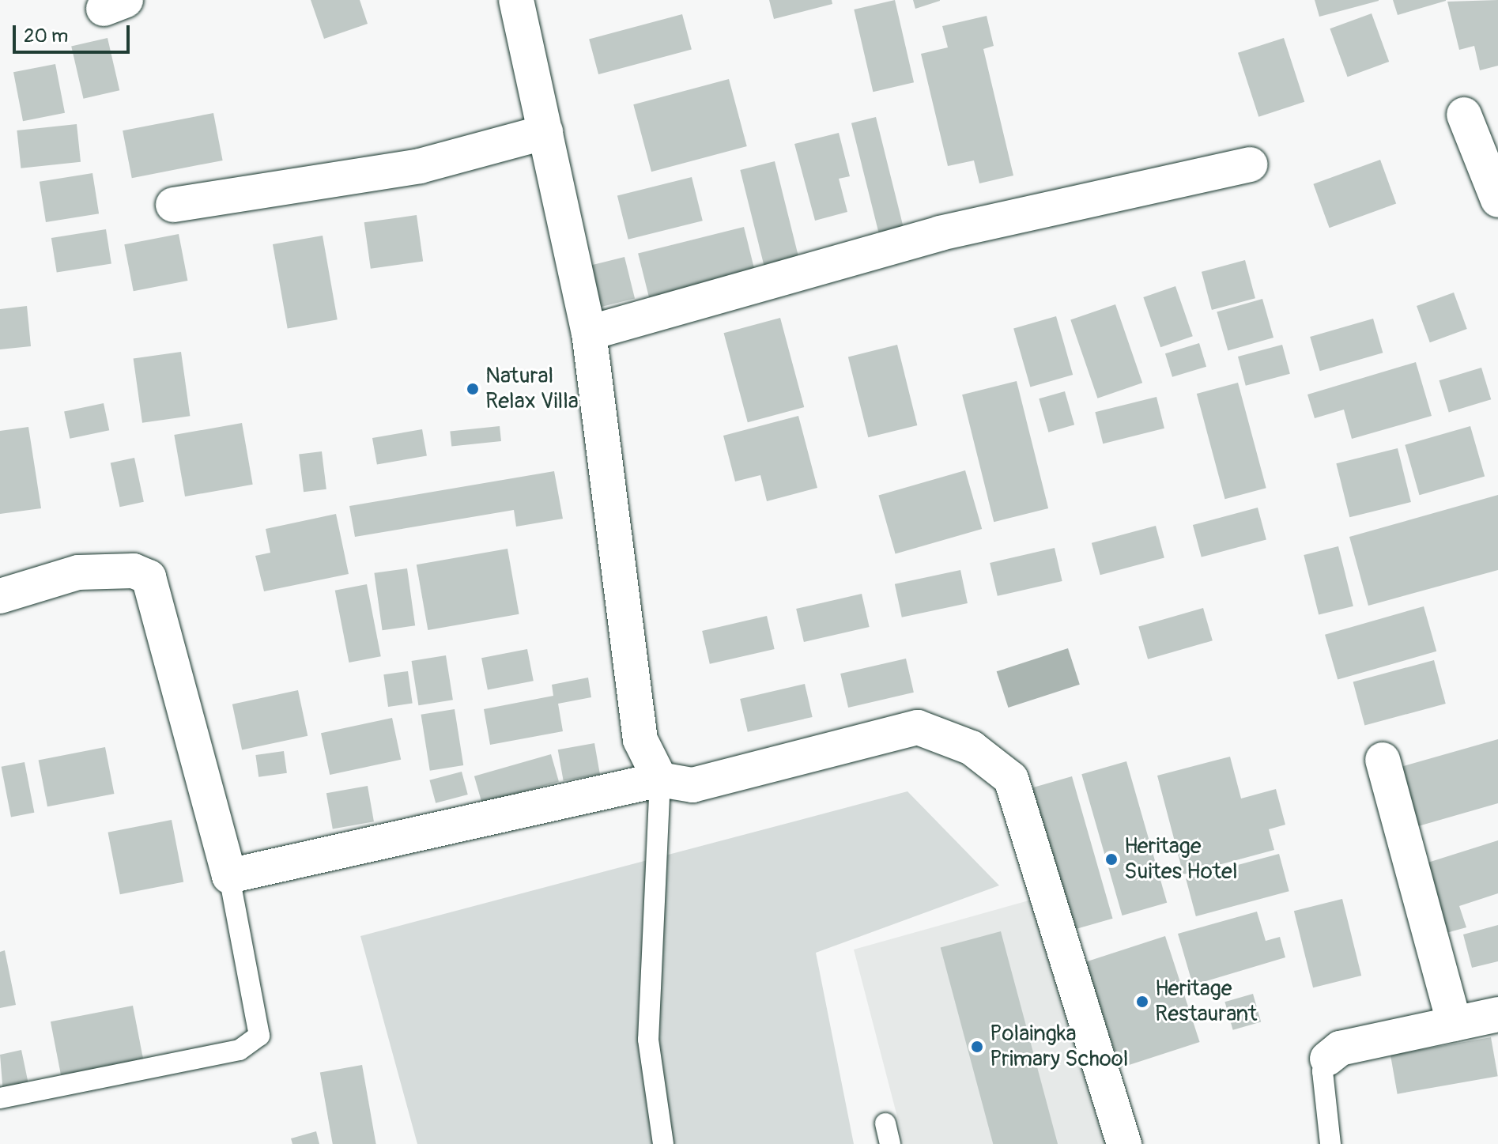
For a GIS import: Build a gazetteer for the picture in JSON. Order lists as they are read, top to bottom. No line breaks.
{"places":["Natural Relax Villa","Heritage Suites Hotel","Heritage Restaurant","Polaingka Primary School"],"scale_bar":"20 m"}
